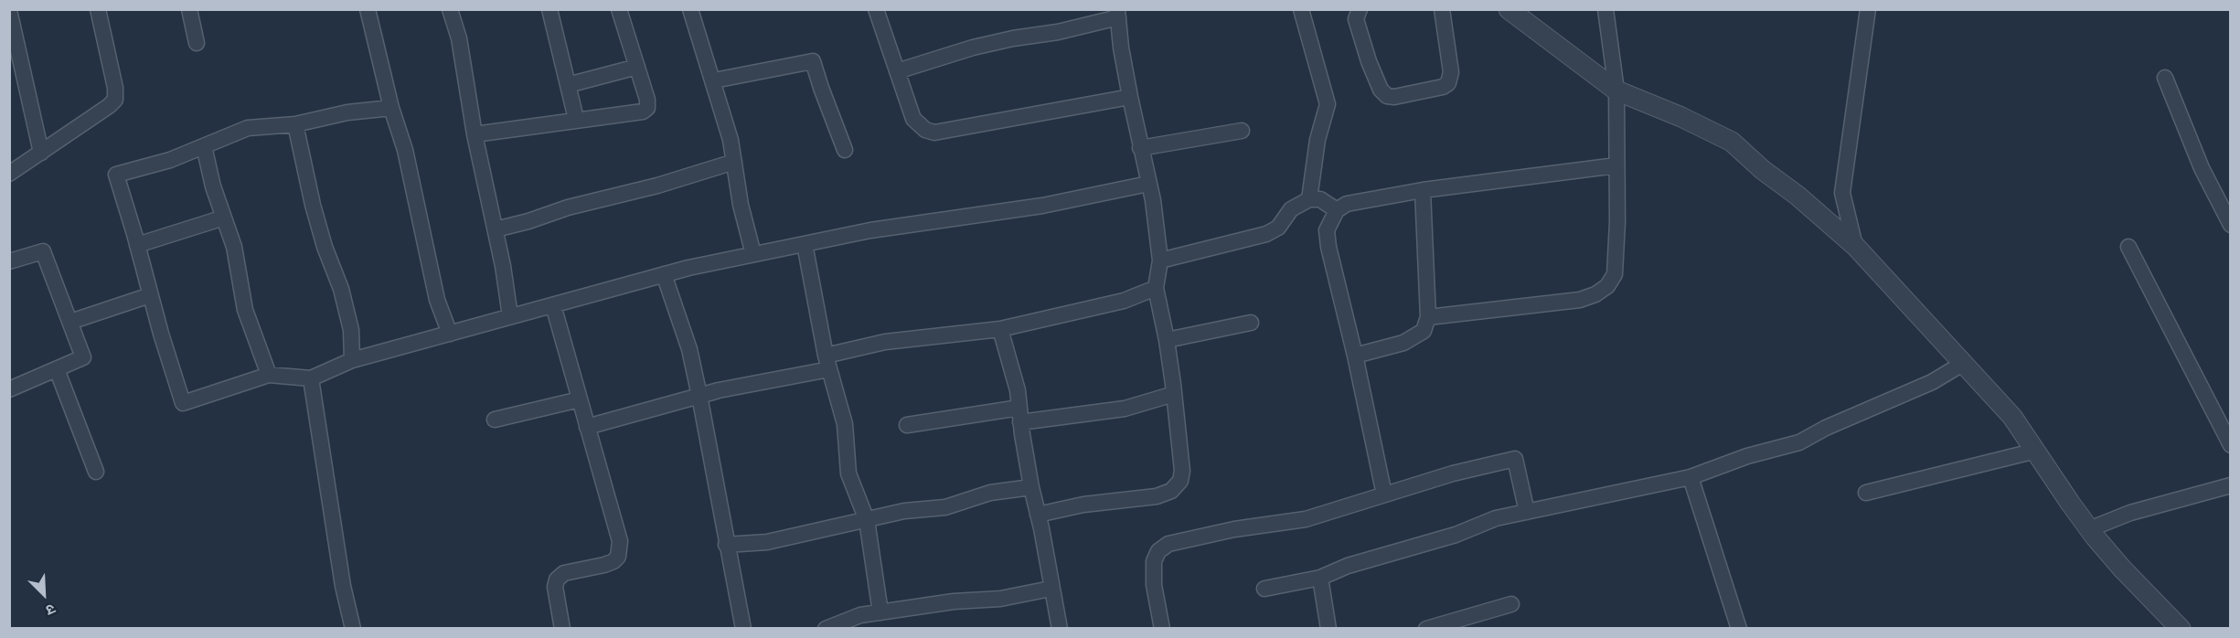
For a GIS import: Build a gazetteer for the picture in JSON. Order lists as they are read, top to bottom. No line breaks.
{"north":"bottom right"}
